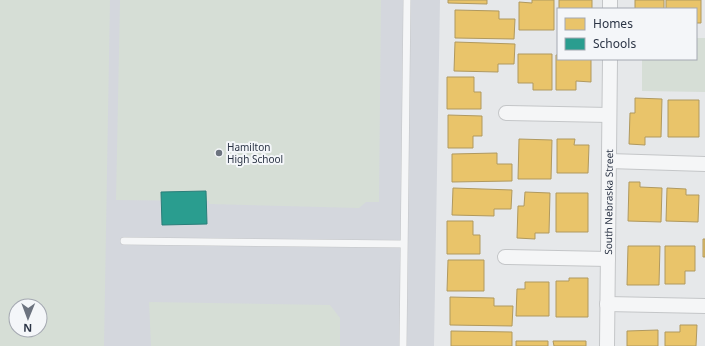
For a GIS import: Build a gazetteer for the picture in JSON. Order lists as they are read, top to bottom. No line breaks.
{"streets":{"street":["South Nebraska Street"]},"places":["Hamilton High School"],"legend":["Homes","Schools"],"north":"bottom"}
